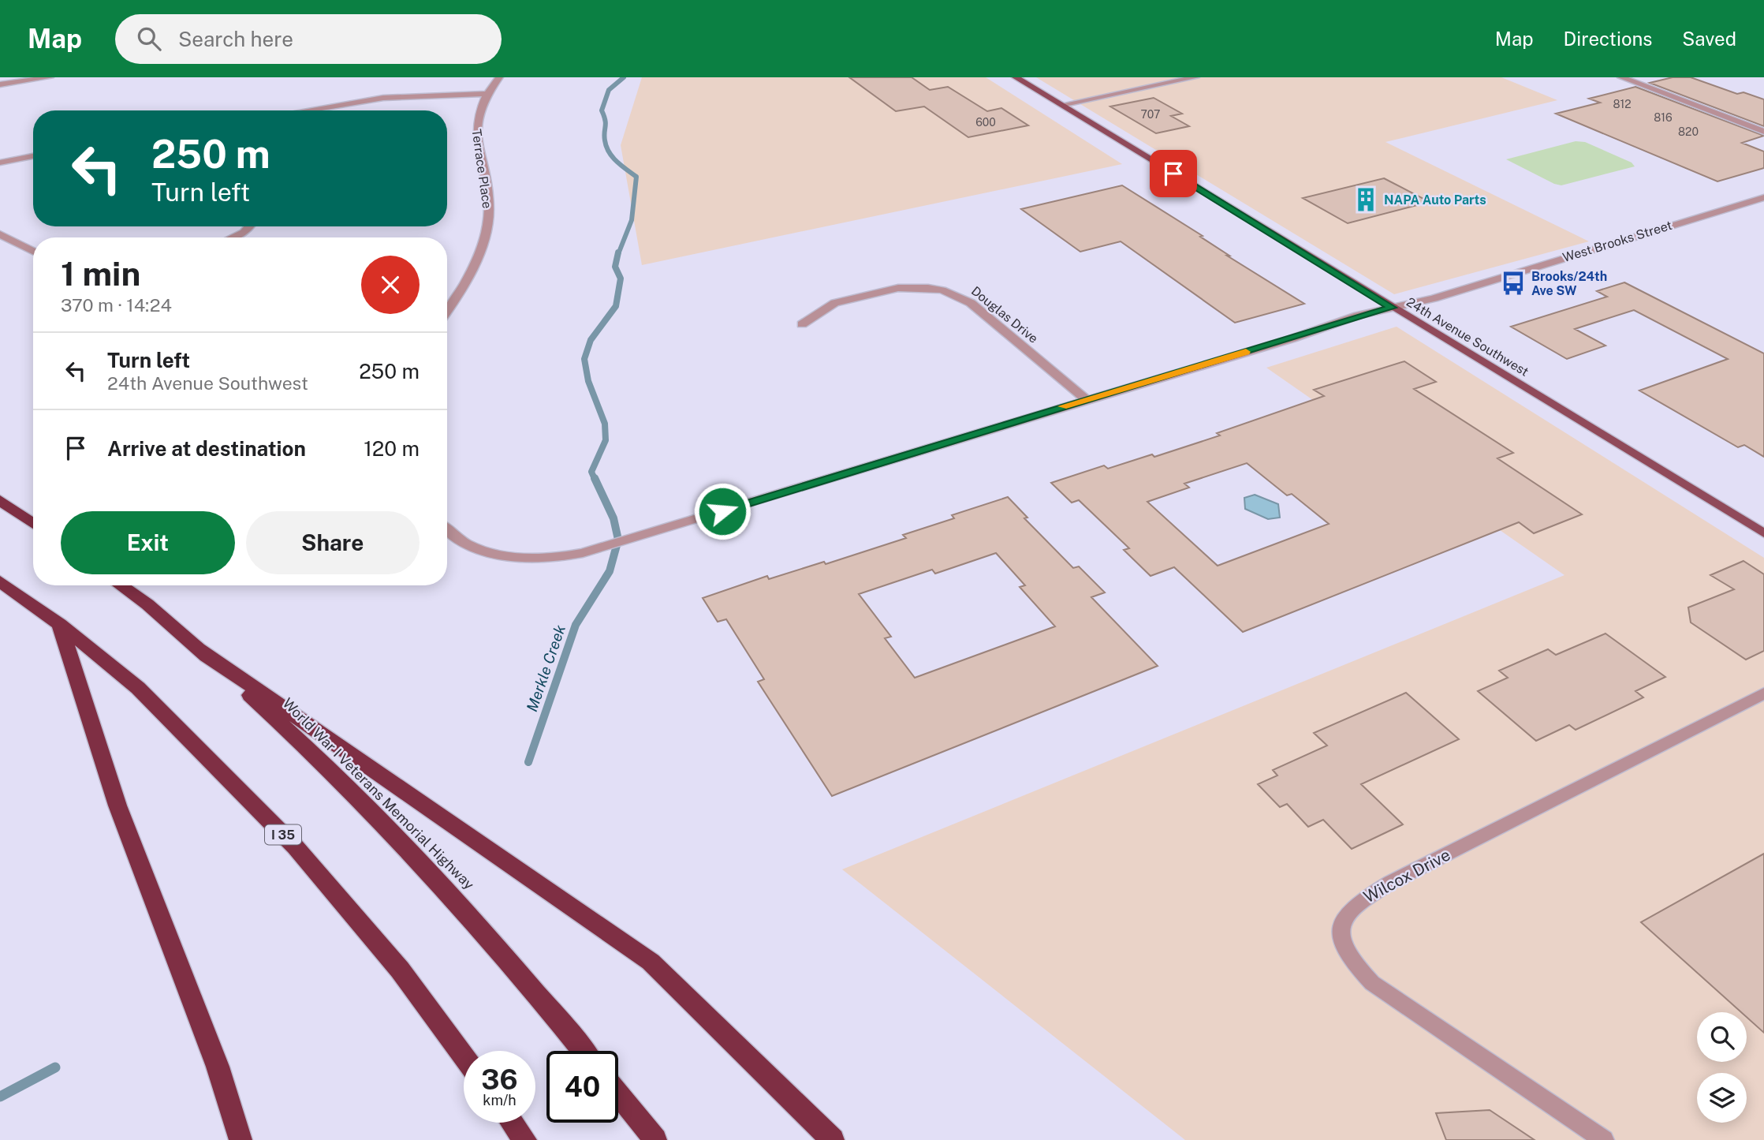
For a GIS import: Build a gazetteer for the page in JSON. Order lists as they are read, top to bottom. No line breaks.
{"streets":{"highway":["World War I Veterans Memorial Highway","I 35"],"main road":["24th Avenue Southwest"],"street":["Terrace Place","West Brooks Street","Douglas Drive","Wilcox Drive"]},"crossings":[["West Brooks Street","Douglas Drive"],["West Brooks Street","24th Avenue Southwest"]],"water":["Merkle Creek"],"places":{"building":["NAPA Auto Parts"],"bus stop":["Brooks/24th Ave SW"]},"house_numbers":["812","707","816","600","820"],"page":{"header":"Map","search":"Search here","nav":["Map","Directions","Saved"],"turn":["250 m","Turn left"],"heading":["1 min","370 m · 14:24"],"list":[{"name":"Turn left","note":"24th Avenue Southwest","value":"250 m"},{"name":"Arrive at destination","value":"120 m"}],"buttons":["Exit","Share"],"speed":"36 km/h","limit":"40"}}
